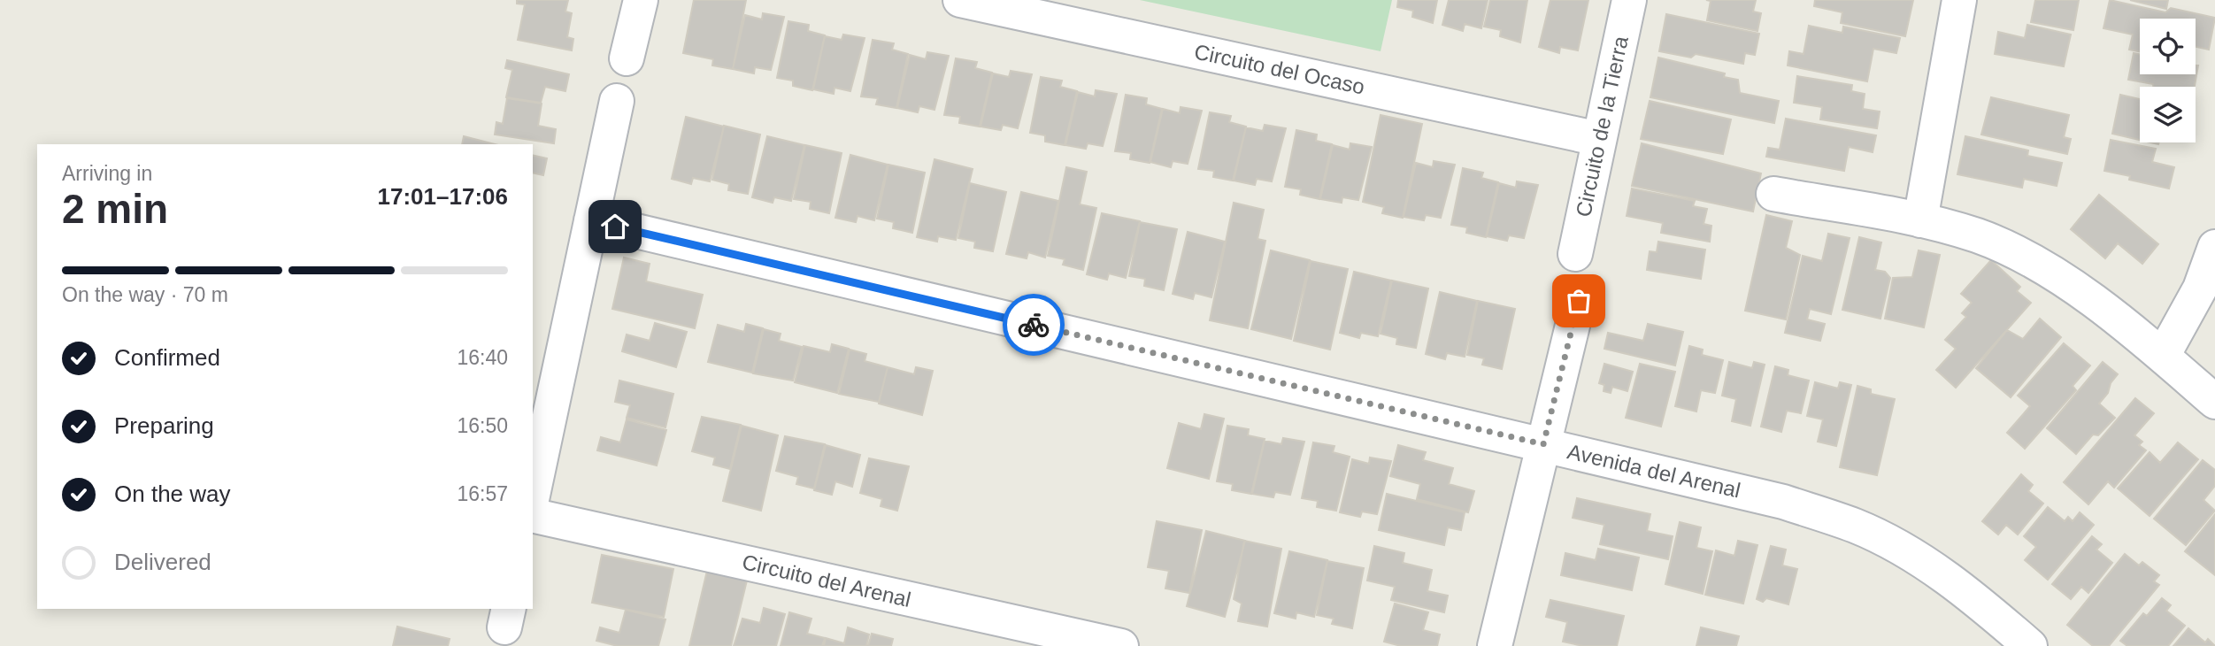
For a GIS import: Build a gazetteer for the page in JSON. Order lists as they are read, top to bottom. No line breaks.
{"streets":{"street":["Circuito del Ocaso","Circuito de la Tierra","Avenida del Arenal","Circuito del Arenal"]},"crossings":[["Circuito del Ocaso","Circuito de la Tierra"]],"page":{"heading":["2 min","Arriving in","17:01–17:06"],"bar":"On the way · 70 m","list":[["Confirmed","16:40"],["Preparing","16:50"],["On the way","16:57"],"Delivered"]}}
